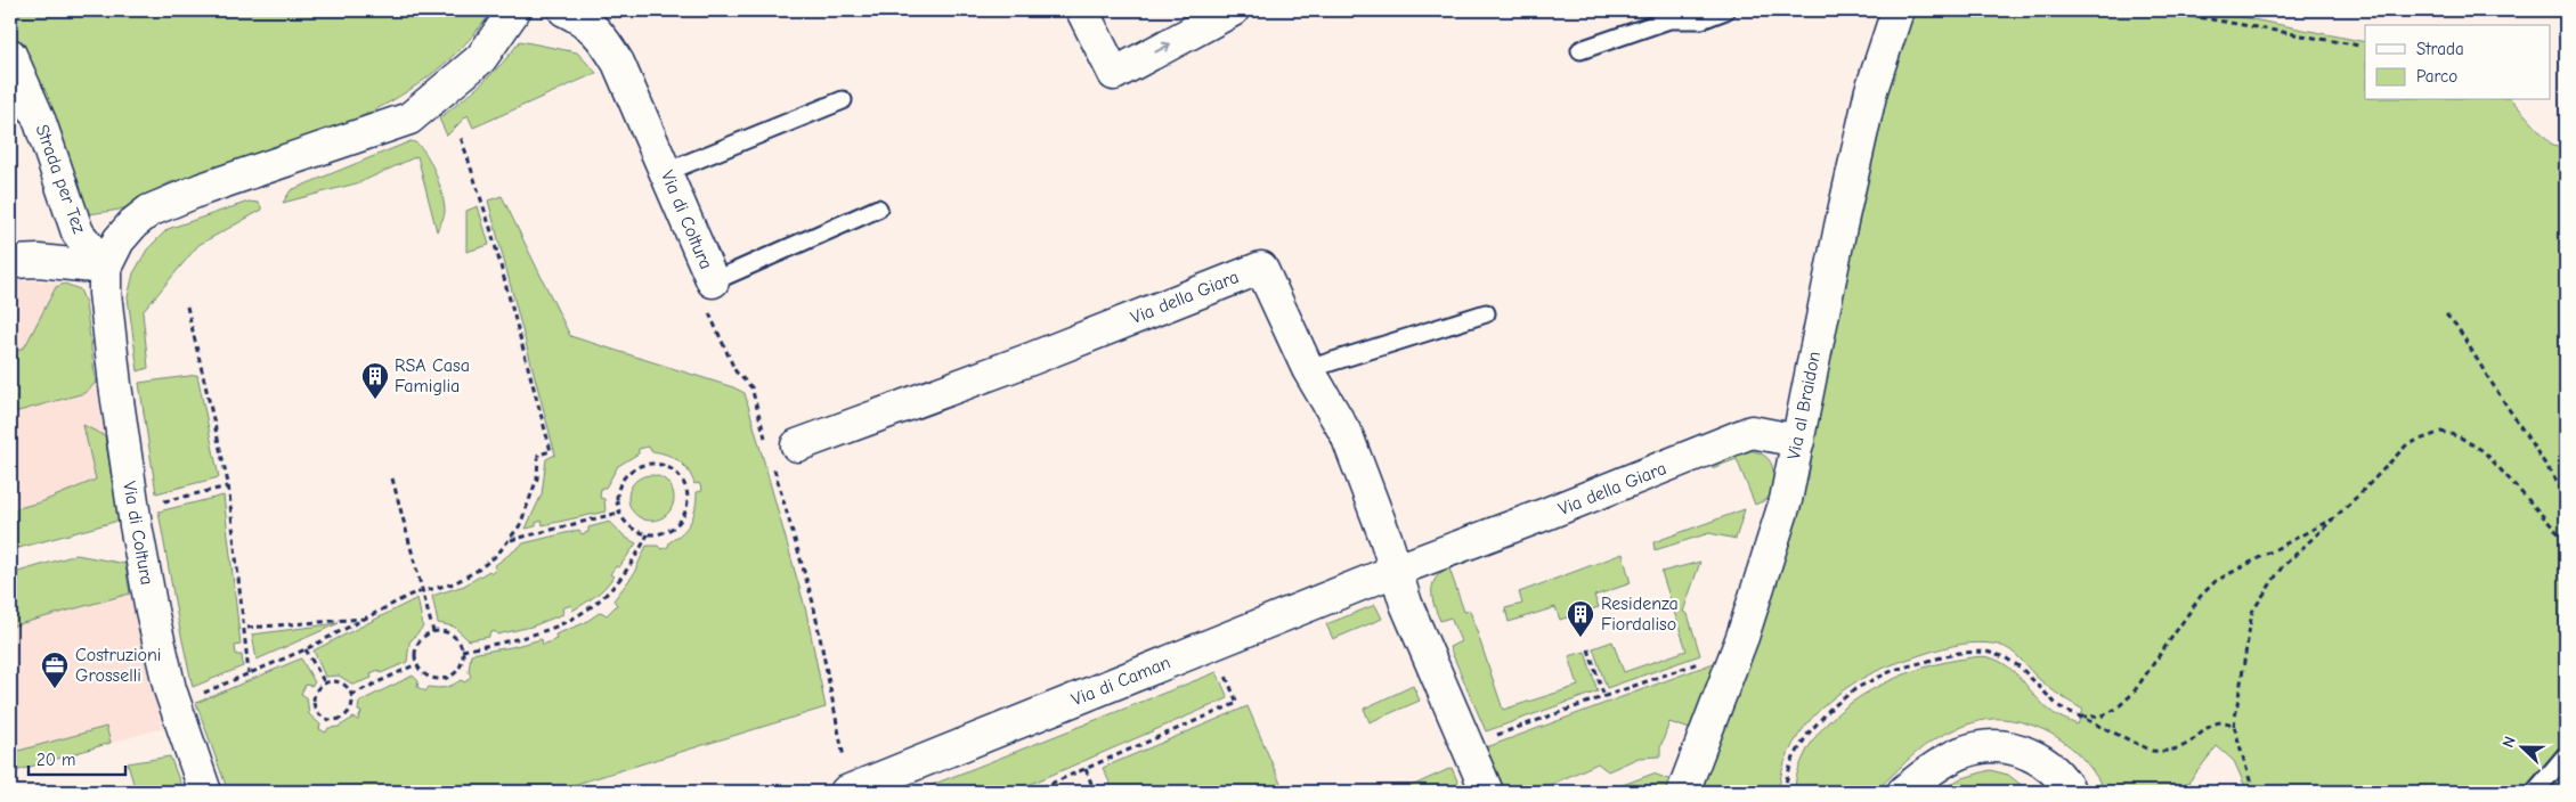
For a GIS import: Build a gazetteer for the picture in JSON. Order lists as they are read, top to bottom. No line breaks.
{"streets":{"street":["Strada per Tez","Via di Coltura","Via della Giara","Via al Braidon","Via di Caman"]},"crossings":[["Strada per Tez","Via di Coltura"],["Via della Giara","Via al Braidon"],["Via della Giara","Via di Caman"]],"places":{"building":["RSA Casa Famiglia","Residenza Fiordaliso"],"office":["Costruzioni Grosselli"]},"legend":["Strada","Parco"],"scale_bar":"20 m","north":"left"}
